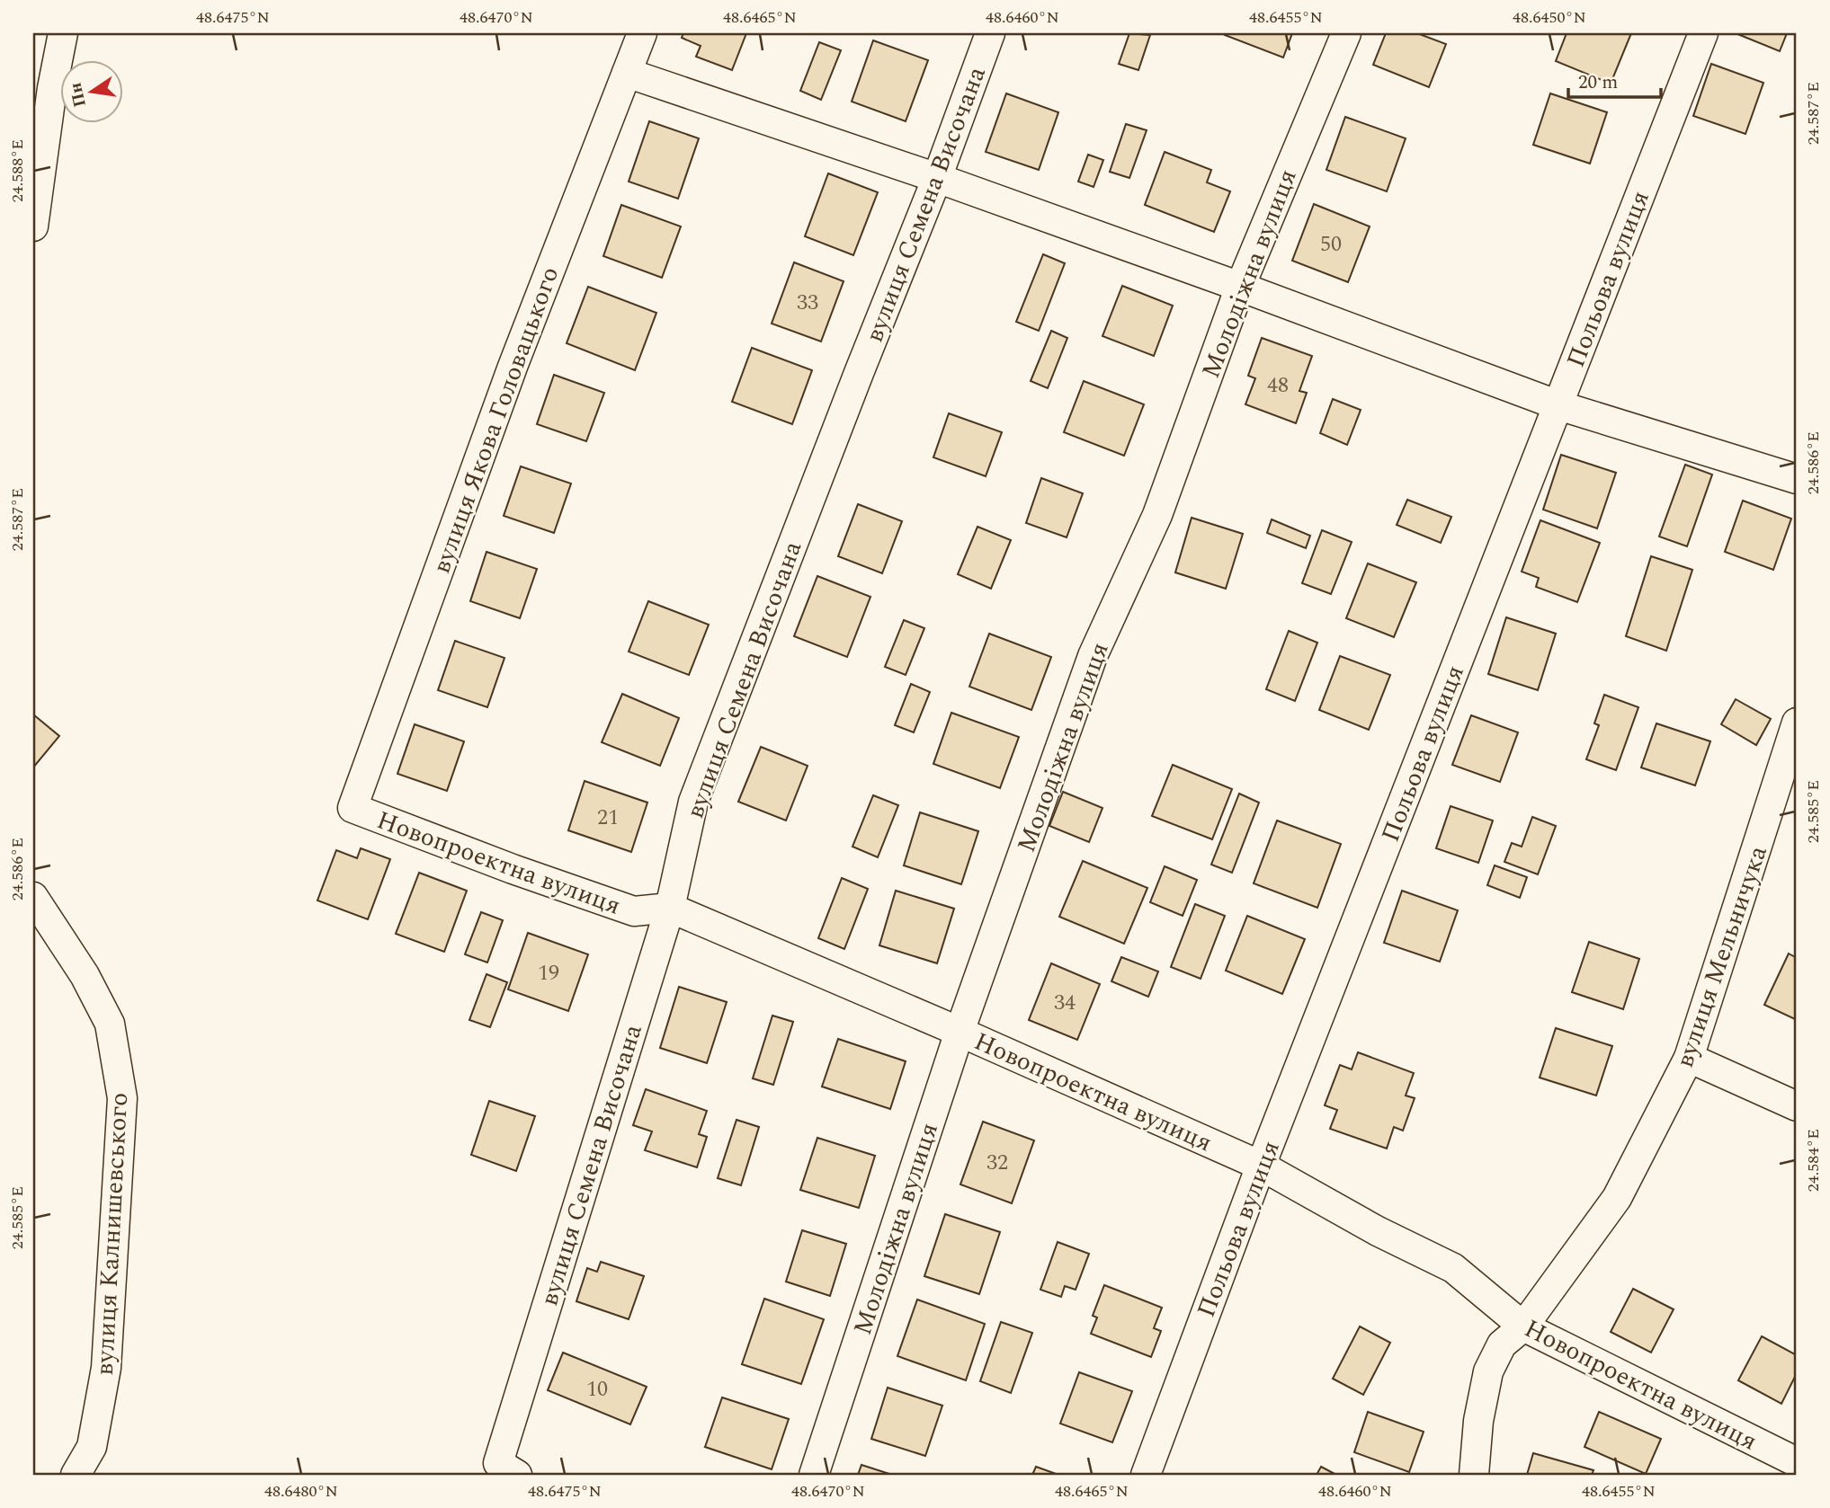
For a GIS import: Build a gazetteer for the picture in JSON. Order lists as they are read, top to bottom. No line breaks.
{"streets":{"street":["вулиця Семена Височана","Молодіжна вулиця","Польова вулиця","вулиця Якова Головацького","Новопроектна вулиця","вулиця Мельничука","вулиця Калнишевського"]},"crossings":[["вулиця Семена Височана","Новопроектна вулиця"],["Молодіжна вулиця","Новопроектна вулиця"],["Польова вулиця","Новопроектна вулиця"],["вулиця Якова Головацького","Новопроектна вулиця"],["Новопроектна вулиця","вулиця Мельничука"]],"house_numbers":["50","33","48","21","19","34","32","10"],"scale_bar":"20 m","north":"left","coordinates":["48.6475°N","48.6470°N","48.6465°N","48.6460°N","48.6455°N","48.6450°N","24.587°E","24.588°E","24.586°E","24.585°E","24.584°E","48.6480°N"]}
